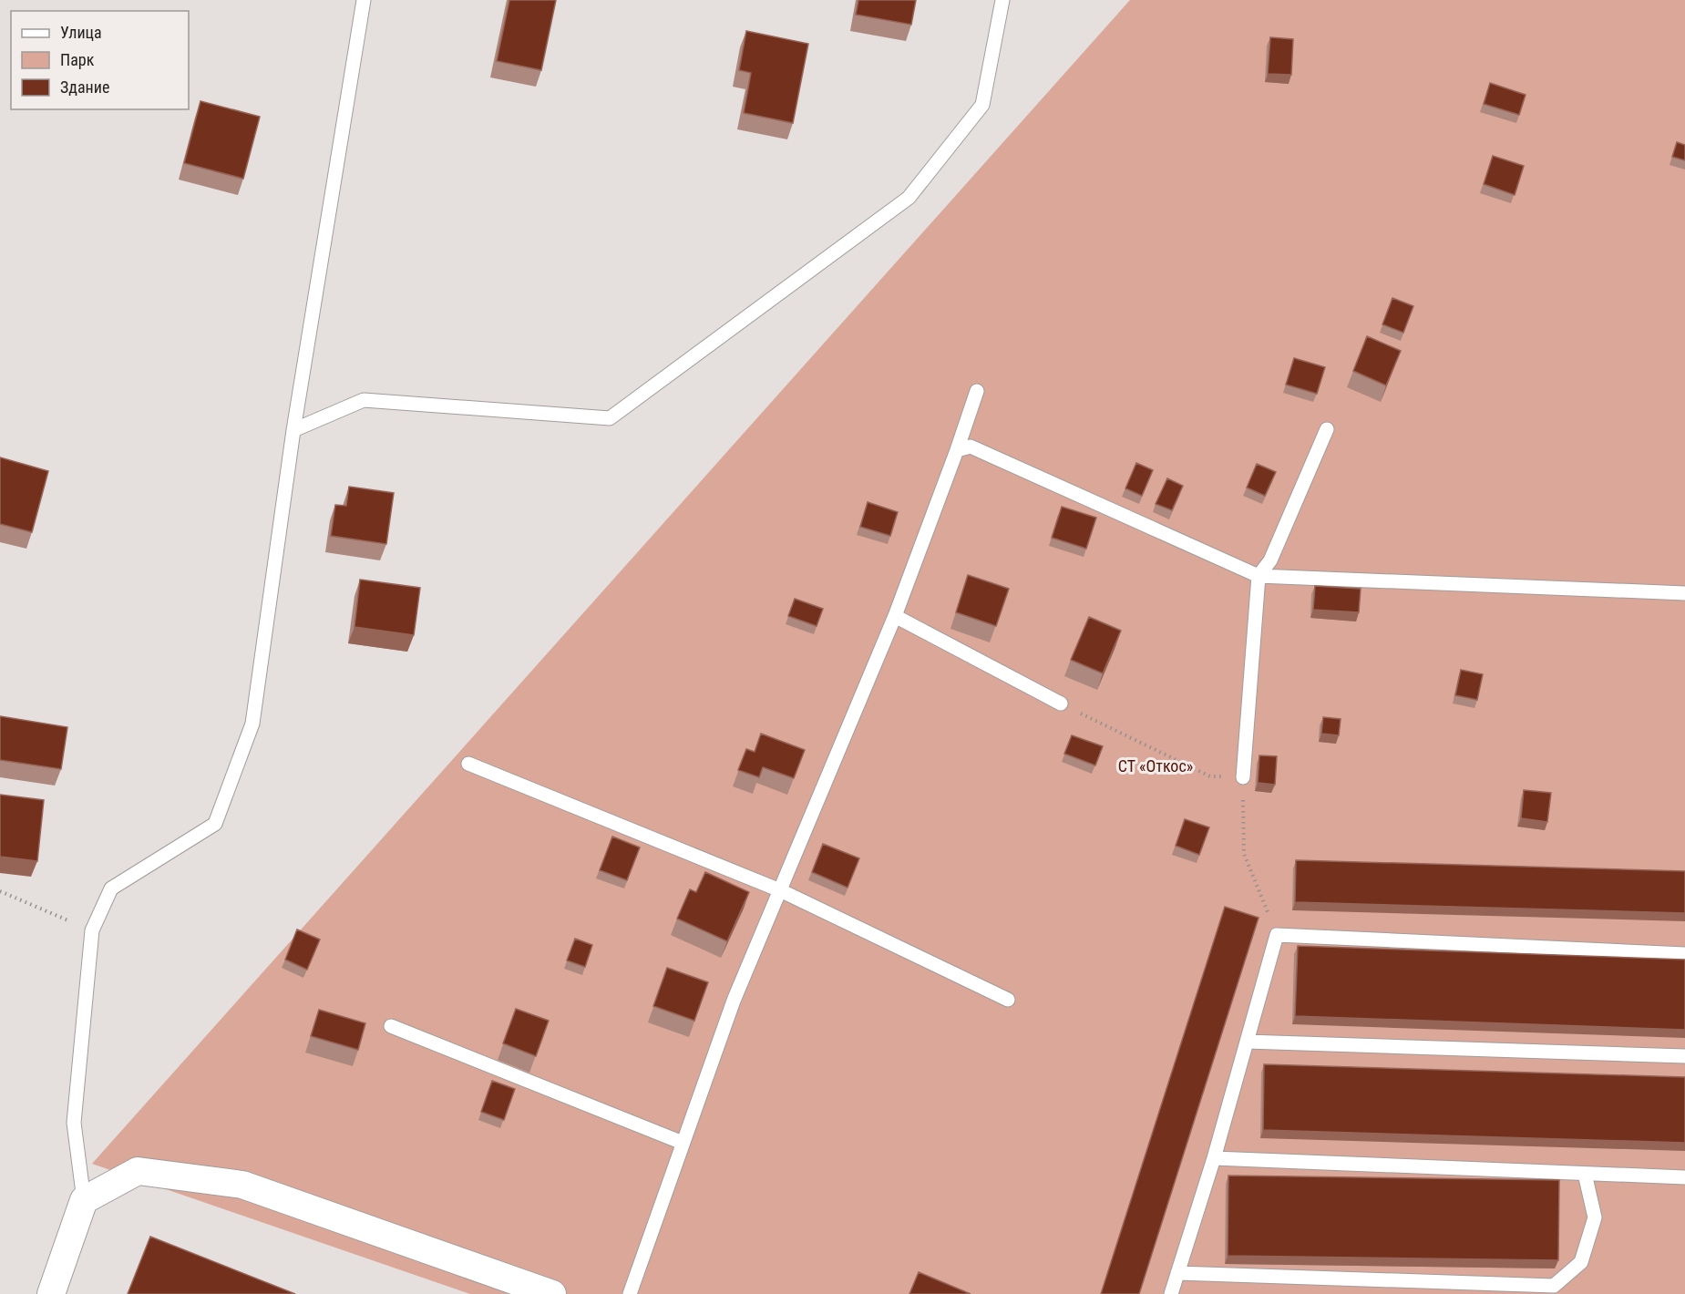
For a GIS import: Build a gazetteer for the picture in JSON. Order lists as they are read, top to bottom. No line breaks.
{"parks":["СТ «Откос»"],"legend":["Улица","Парк","Здание"]}
